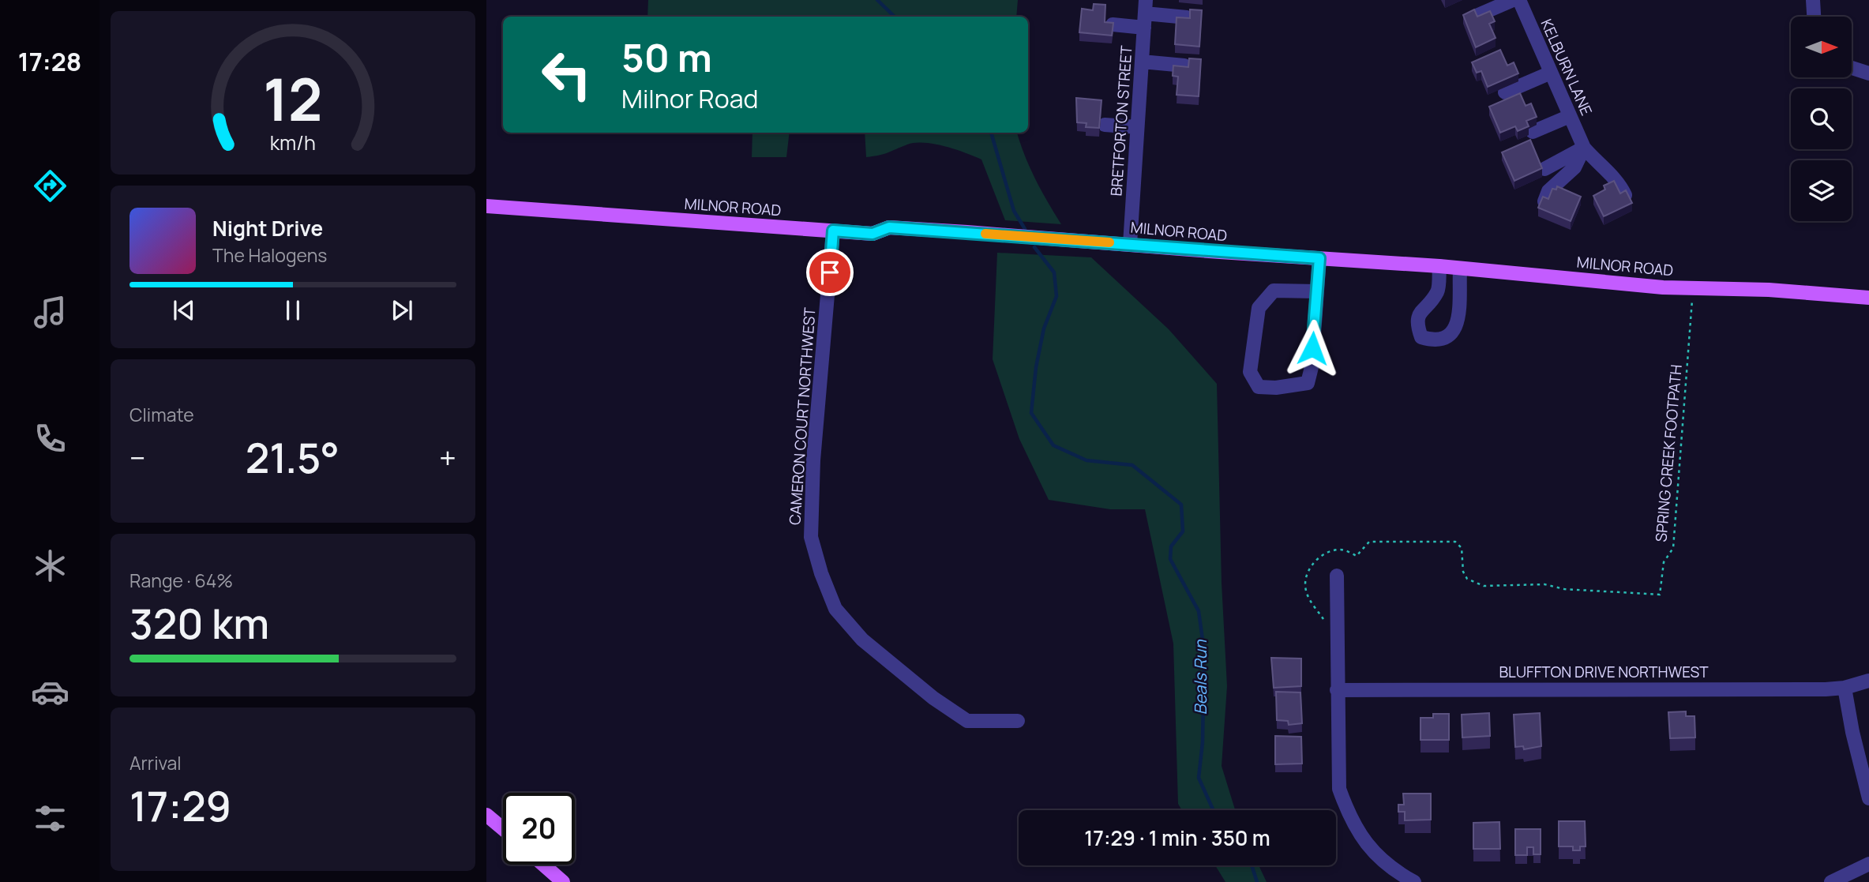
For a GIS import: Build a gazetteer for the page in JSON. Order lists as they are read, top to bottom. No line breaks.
{"streets":{"main road":["MILNOR ROAD"],"street":["KELBURN LANE","BRETFORTON STREET","CAMERON COURT NORTHWEST","BLUFFTON DRIVE NORTHWEST"],"path":["SPRING CREEK FOOTPATH"]},"crossings":[["BRETFORTON STREET","MILNOR ROAD"],["MILNOR ROAD","CAMERON COURT NORTHWEST"]],"water":["Beals Run"],"north":"right","page":{"tabs":"17:28","turn":["50 m","Milnor Road"],"song":["Night Drive","The Halogens"],"tile":["Climate",["Range · 64%","320 km"],["Arrival","17:29"]],"heat":["−","21.5°","+"],"limit":"20","trip":"17:29 · 1 min · 350 m","gauge":["12","km/h"]}}
